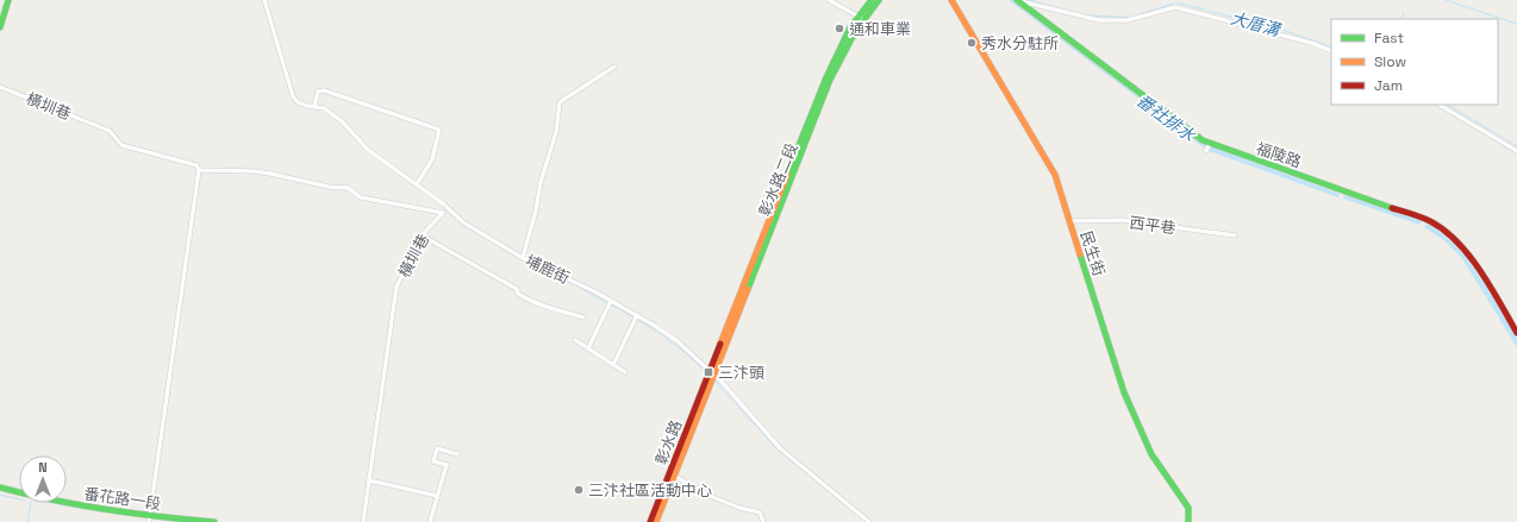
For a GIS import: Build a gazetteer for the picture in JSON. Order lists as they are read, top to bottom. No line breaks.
{"streets":{"street":["橫圳巷","福陵路","彰水路二段","西平巷","民生街","埔鹿街","彰水路","番花路一段"]},"crossings":[["彰水路二段","埔鹿街"],["彰水路二段","彰水路"],["西平巷","民生街"],["埔鹿街","彰水路"]],"water":["大厝溝","番社排水"],"places":{"other":["通和車業","秀水分駐所","三汴社區活動中心"],"transit":["三汴頭"]},"legend":["Fast","Slow","Jam"],"north":"top"}
